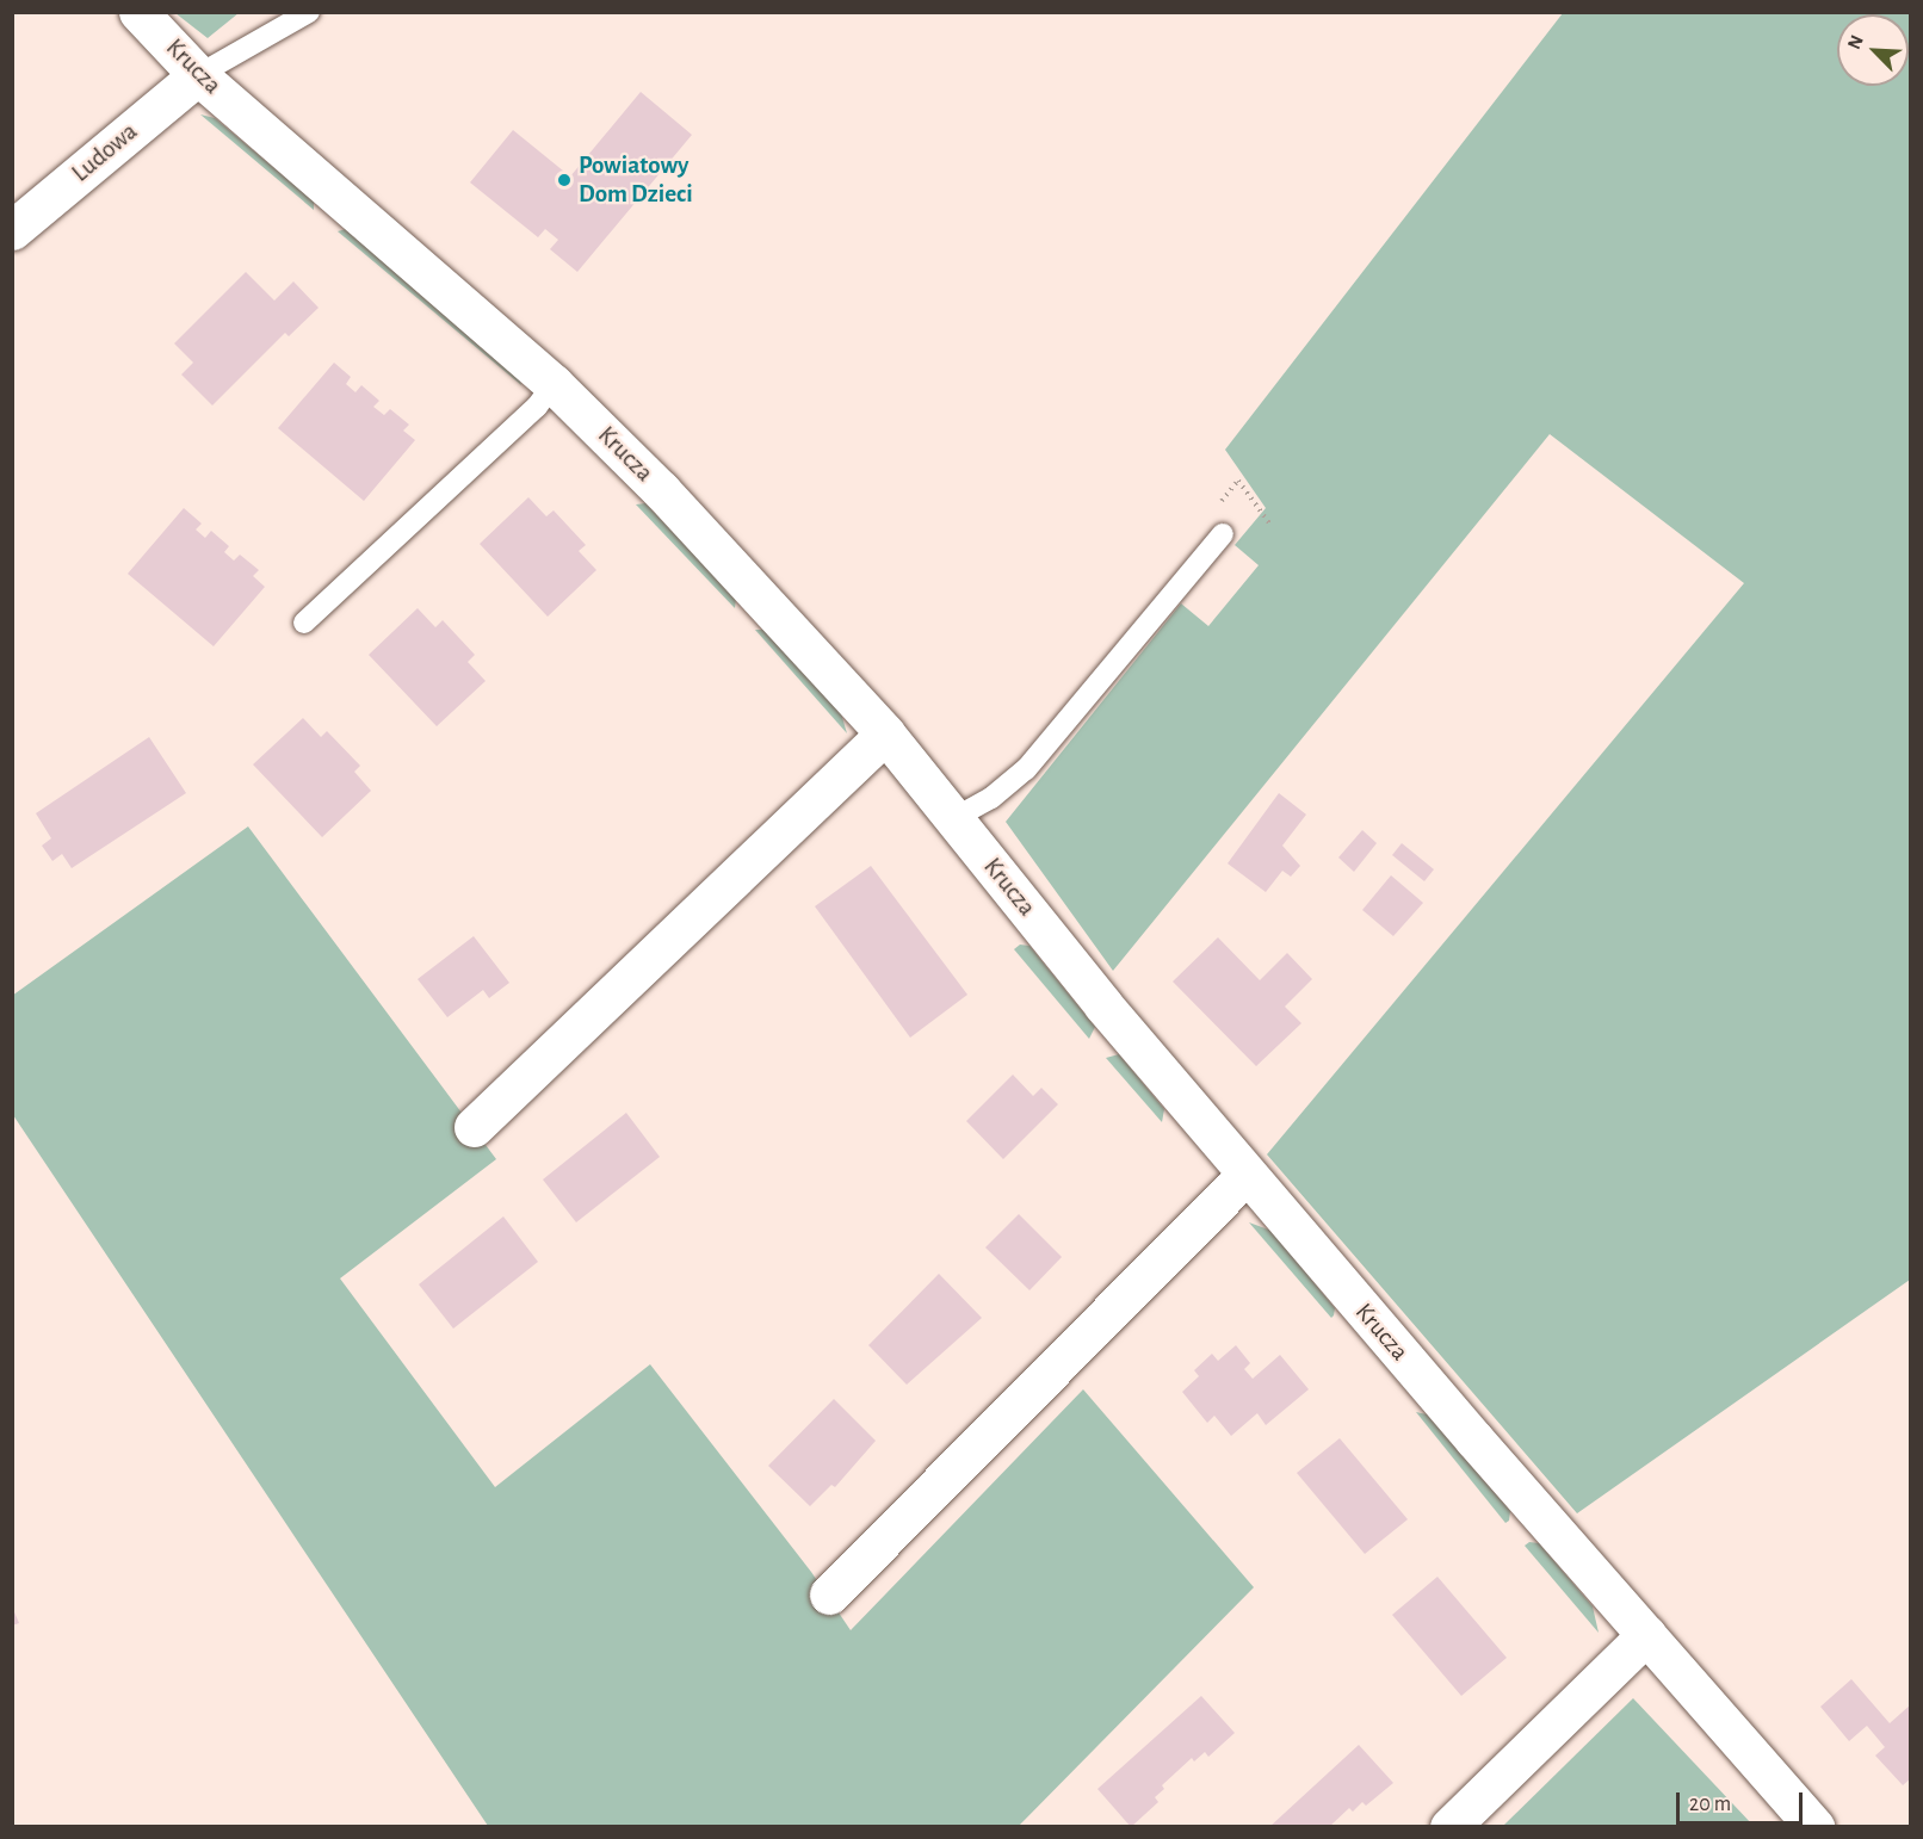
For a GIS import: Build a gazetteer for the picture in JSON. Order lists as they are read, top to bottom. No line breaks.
{"streets":{"street":["Krucza","Ludowa"]},"crossings":[["Krucza","Ludowa"]],"places":["Powiatowy Dom Dzieci"],"scale_bar":"20 m","north":"top left"}
